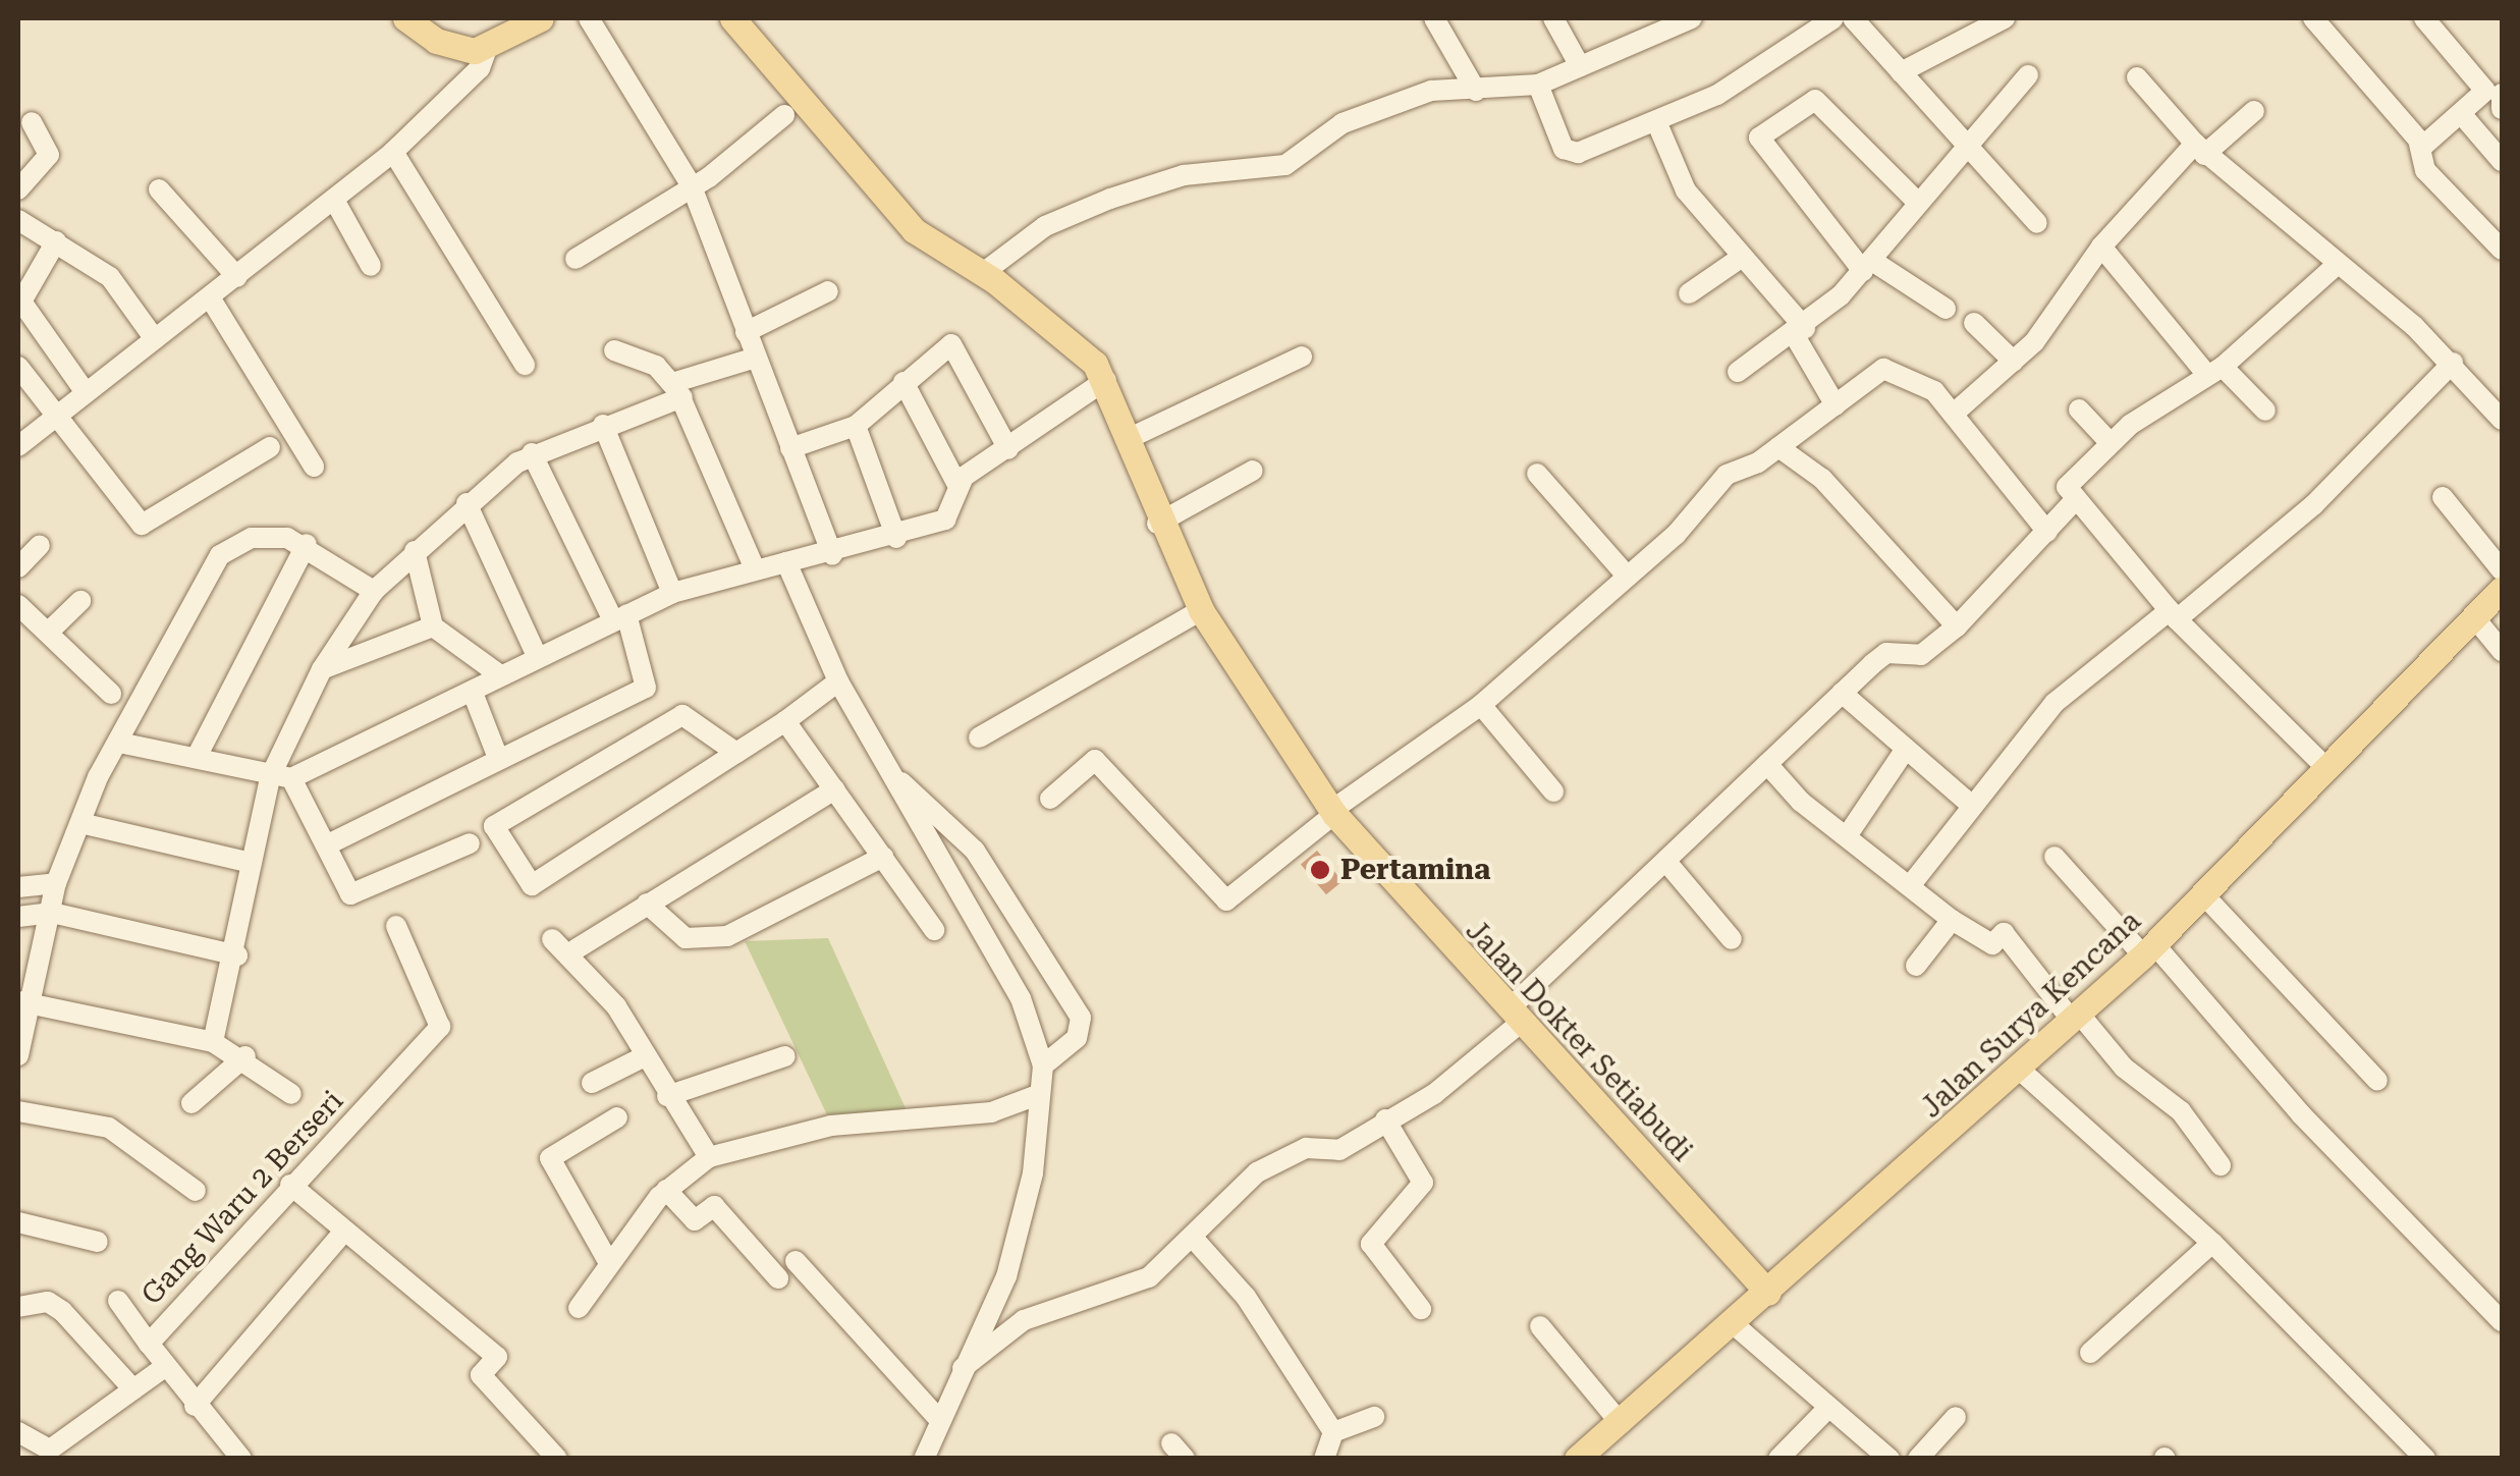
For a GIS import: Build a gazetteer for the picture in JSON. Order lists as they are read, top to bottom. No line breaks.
{"streets":{"main road":["Jalan Surya Kencana","Jalan Dokter Setiabudi"],"street":["Gang Waru 2 Berseri"]},"crossings":[["Jalan Surya Kencana","Jalan Dokter Setiabudi"]],"places":["Pertamina"]}
